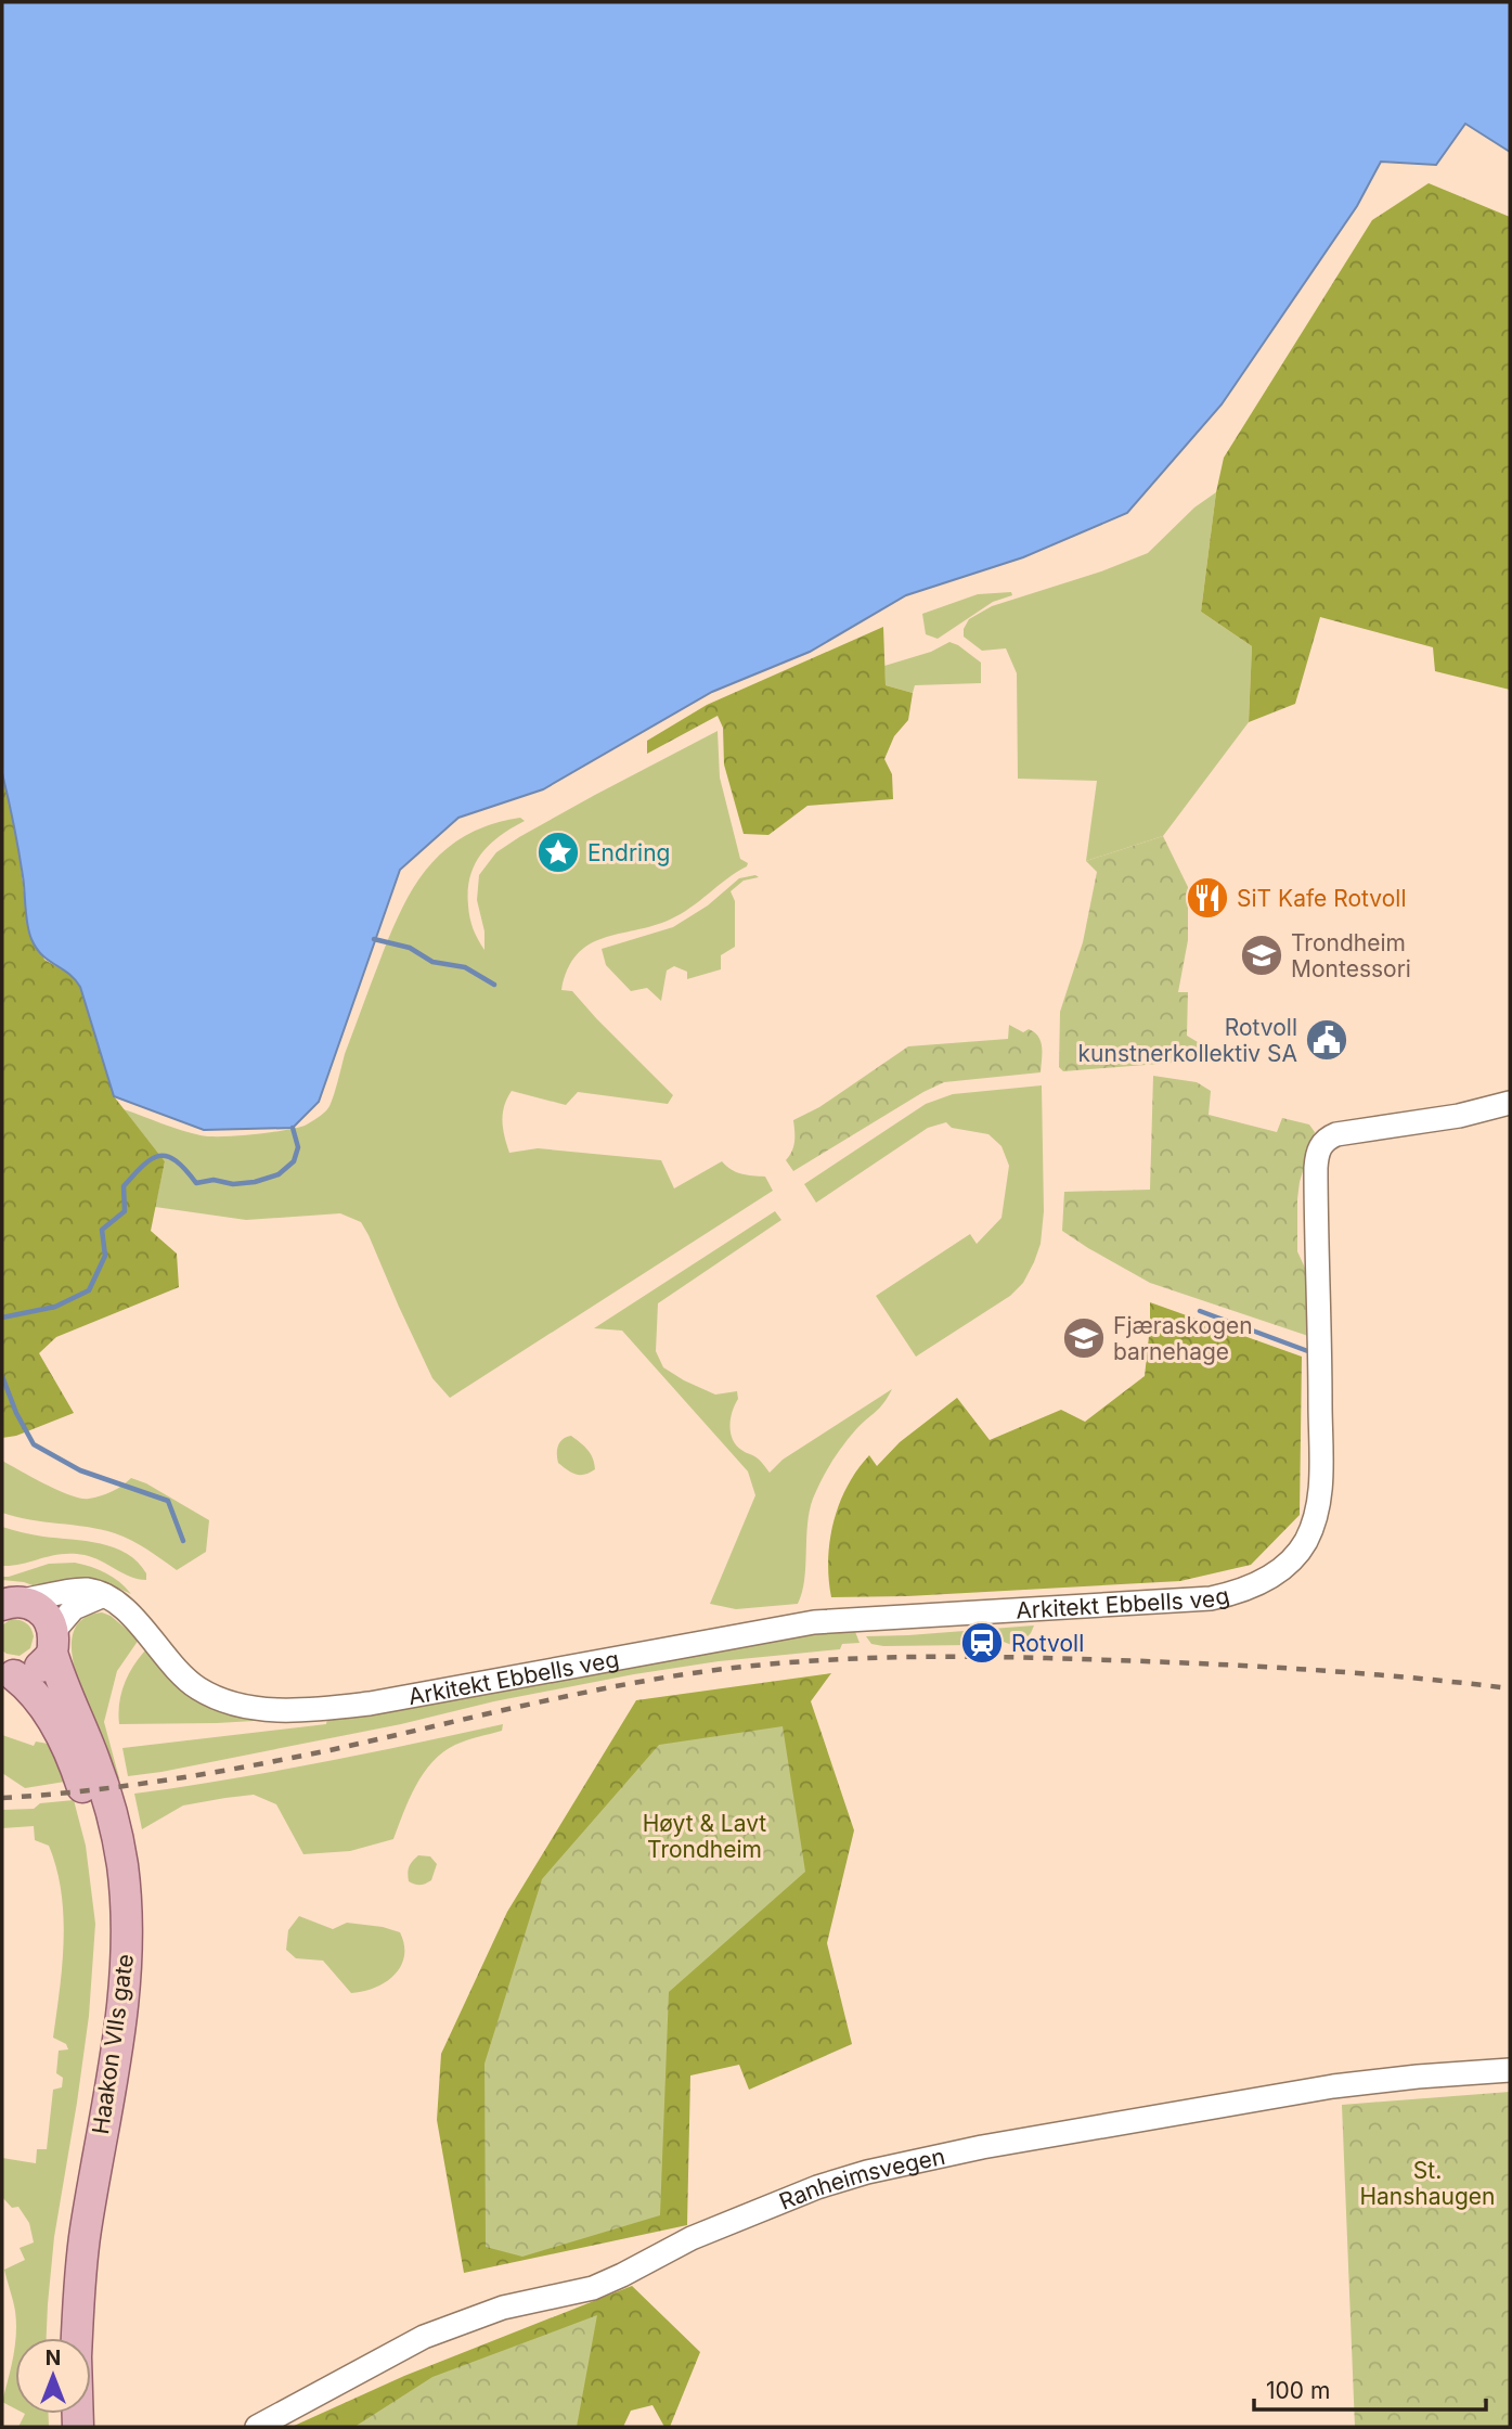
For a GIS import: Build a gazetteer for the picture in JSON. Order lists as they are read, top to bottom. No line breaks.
{"streets":{"main road":["Haakon VIIs gate"],"street":["Arkitekt Ebbells veg","Ranheimsvegen"]},"parks":["Høyt & Lavt Trondheim","St. Hanshaugen"],"places":{"place":["Endring"],"restaurant":["SiT Kafe Rotvoll"],"school or university":["Trondheim Montessori","Fjæraskogen barnehage"],"public building":["Rotvoll kunstnerkollektiv SA"],"station":["Rotvoll"]},"scale_bar":"100 m","north":"top"}
